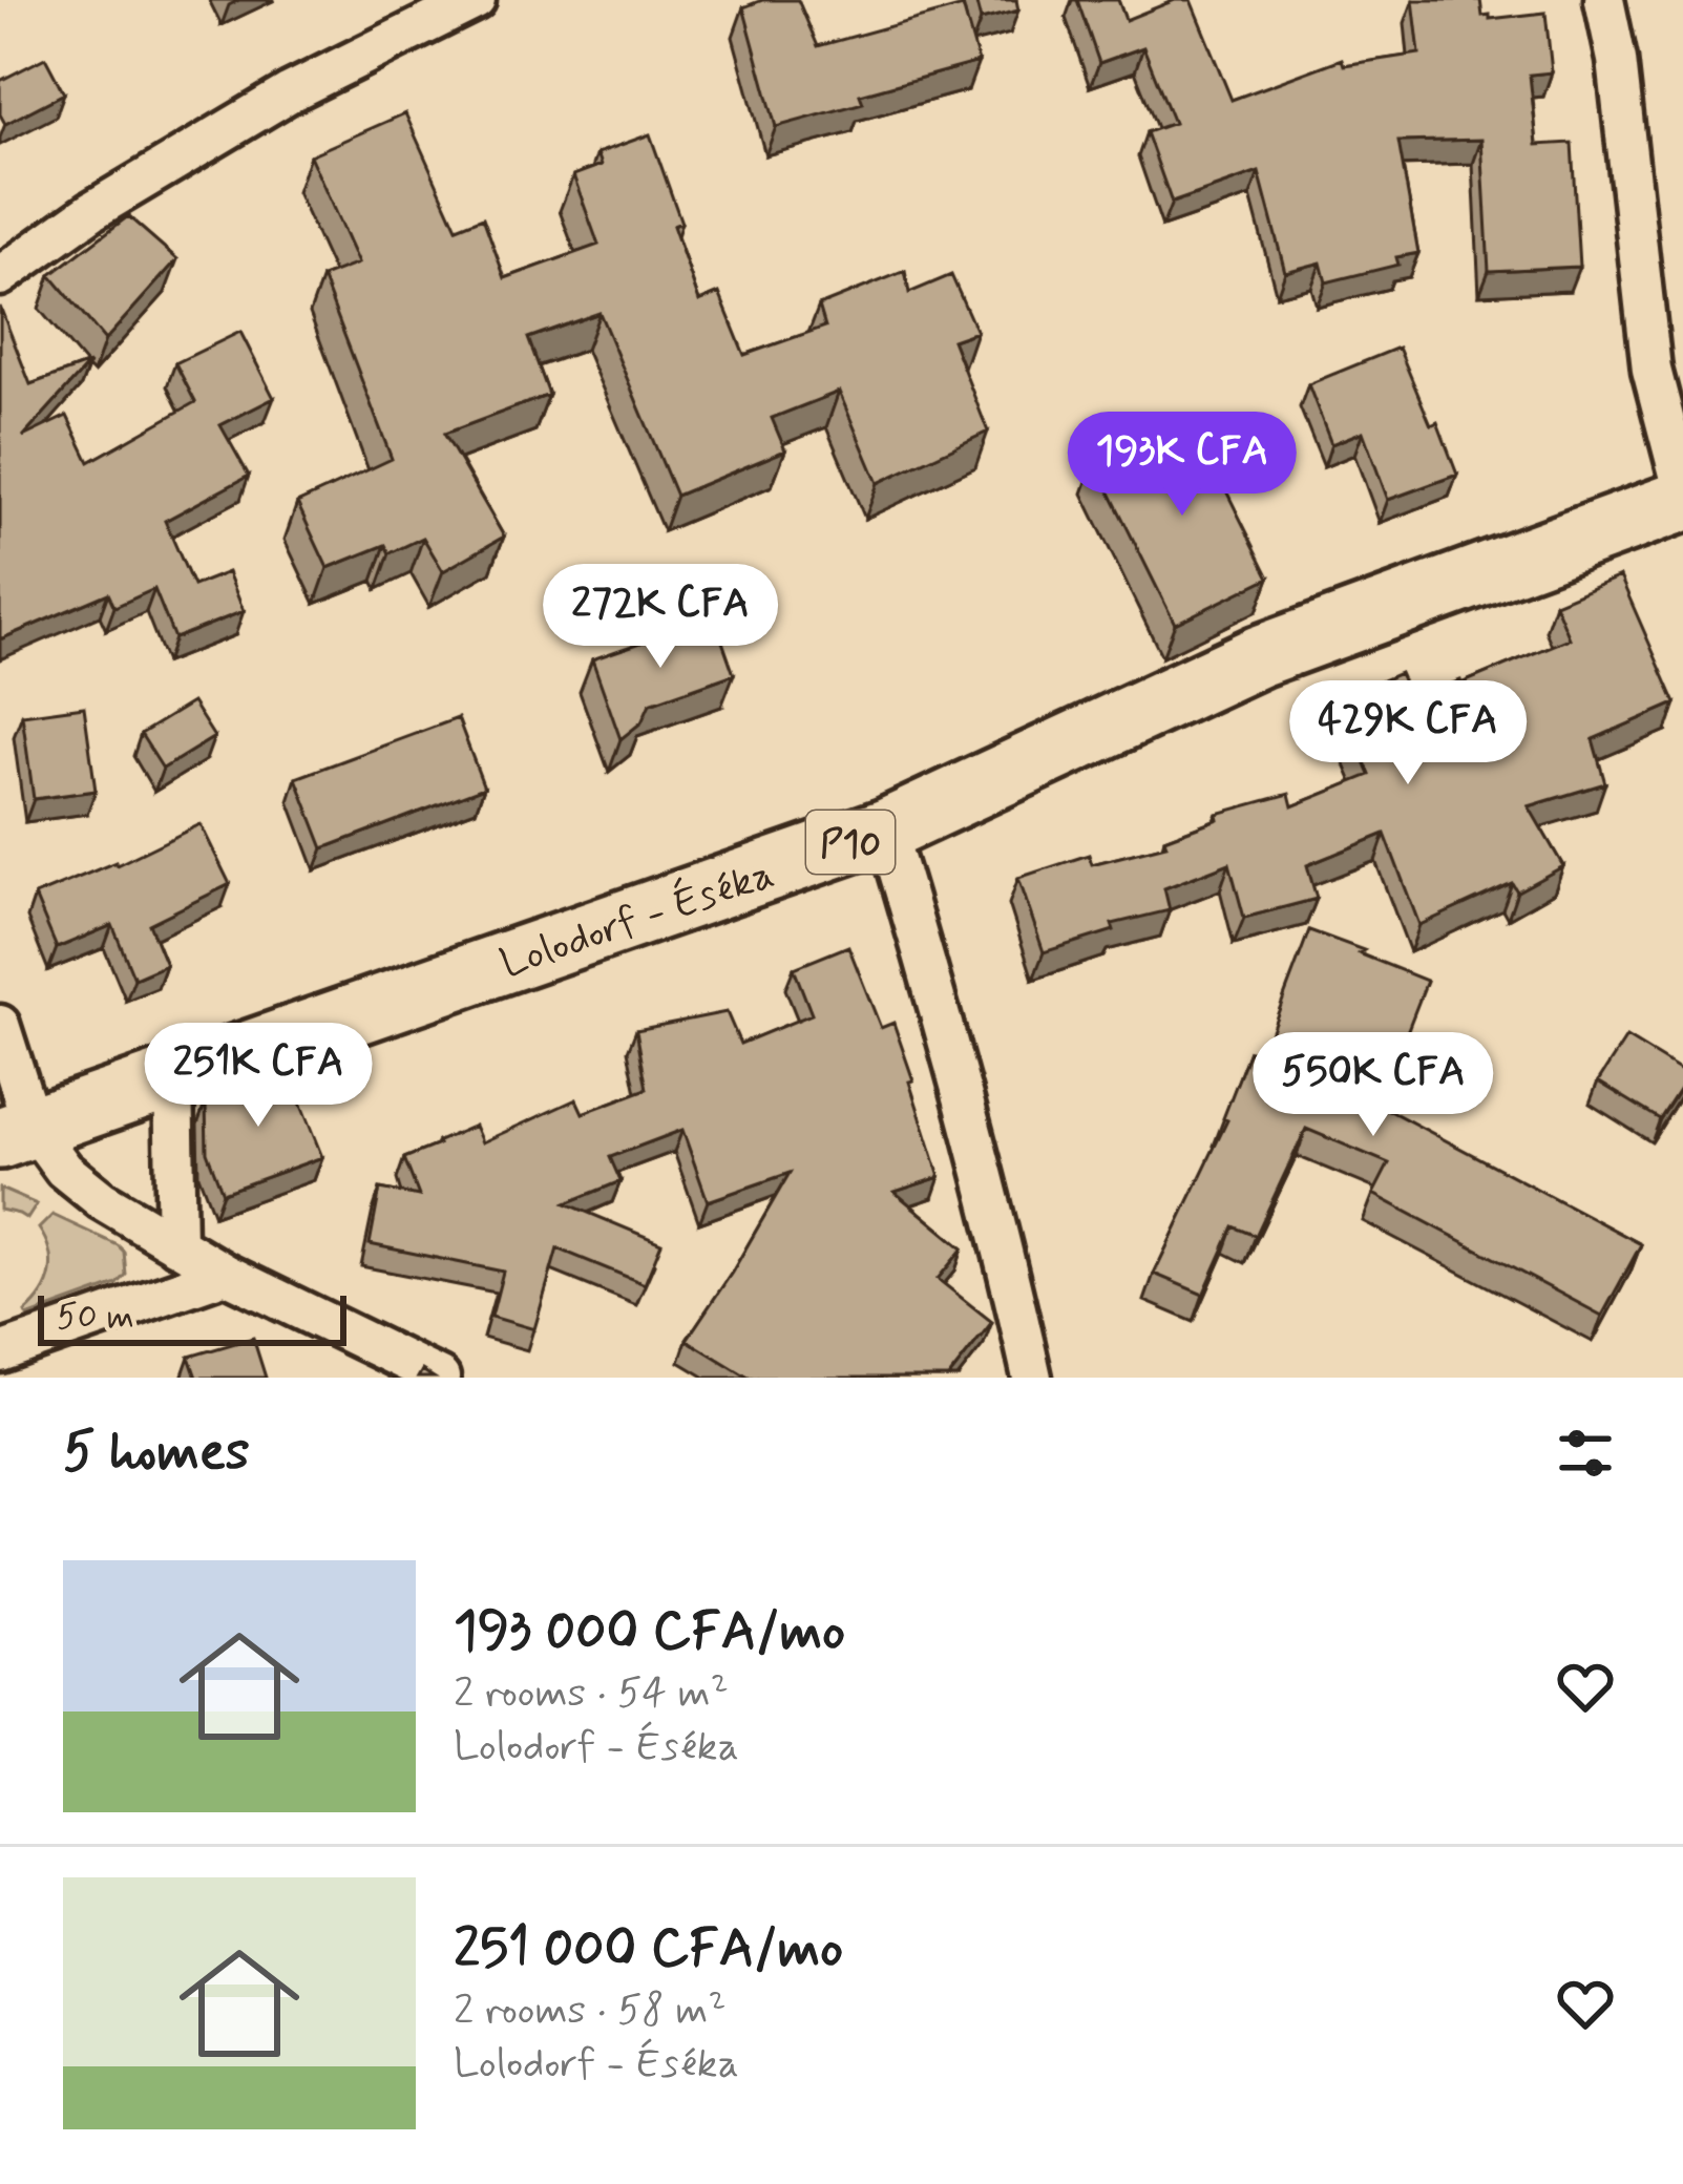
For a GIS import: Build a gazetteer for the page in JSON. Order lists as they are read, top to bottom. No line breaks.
{"streets":{"main road":["P10","Lolodorf - Éséka"]},"scale_bar":"50 m","page":{"price":["193K CFA","272K CFA","429K CFA","251K CFA","550K CFA"],"scale":"50 m","heading":"5 homes","list":[{"name":"193 000 CFA/mo","note":"2 rooms · 54 m² · Lolodorf - Éséka"},{"name":"251 000 CFA/mo","note":"2 rooms · 58 m² · Lolodorf - Éséka"}]}}
